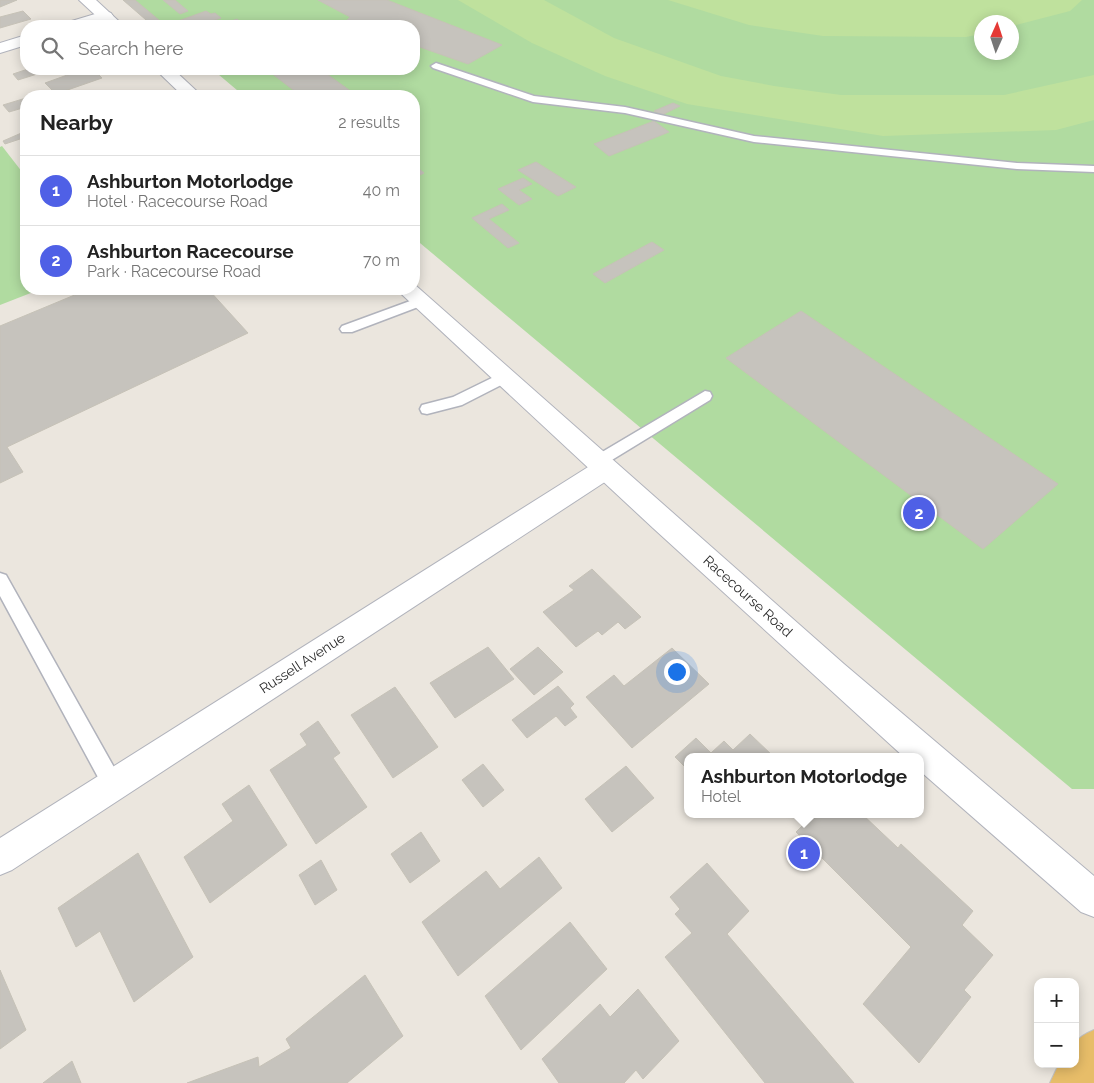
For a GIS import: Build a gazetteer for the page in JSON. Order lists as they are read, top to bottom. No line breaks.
{"streets":{"street":["Racecourse Road","Russell Avenue"]},"crossings":[["Racecourse Road","Russell Avenue"]],"north":"top","page":{"search":"Search here","heading":["Nearby","2 results"],"list":[{"mark":"1","name":"Ashburton Motorlodge","note":"Hotel · Racecourse Road","value":"40 m"},{"mark":"2","name":"Ashburton Racecourse","note":"Park · Racecourse Road","value":"70 m"}],"pins":["2","1"],"popup":["Ashburton Motorlodge","Hotel"],"map_buttons":["+","−"]}}
